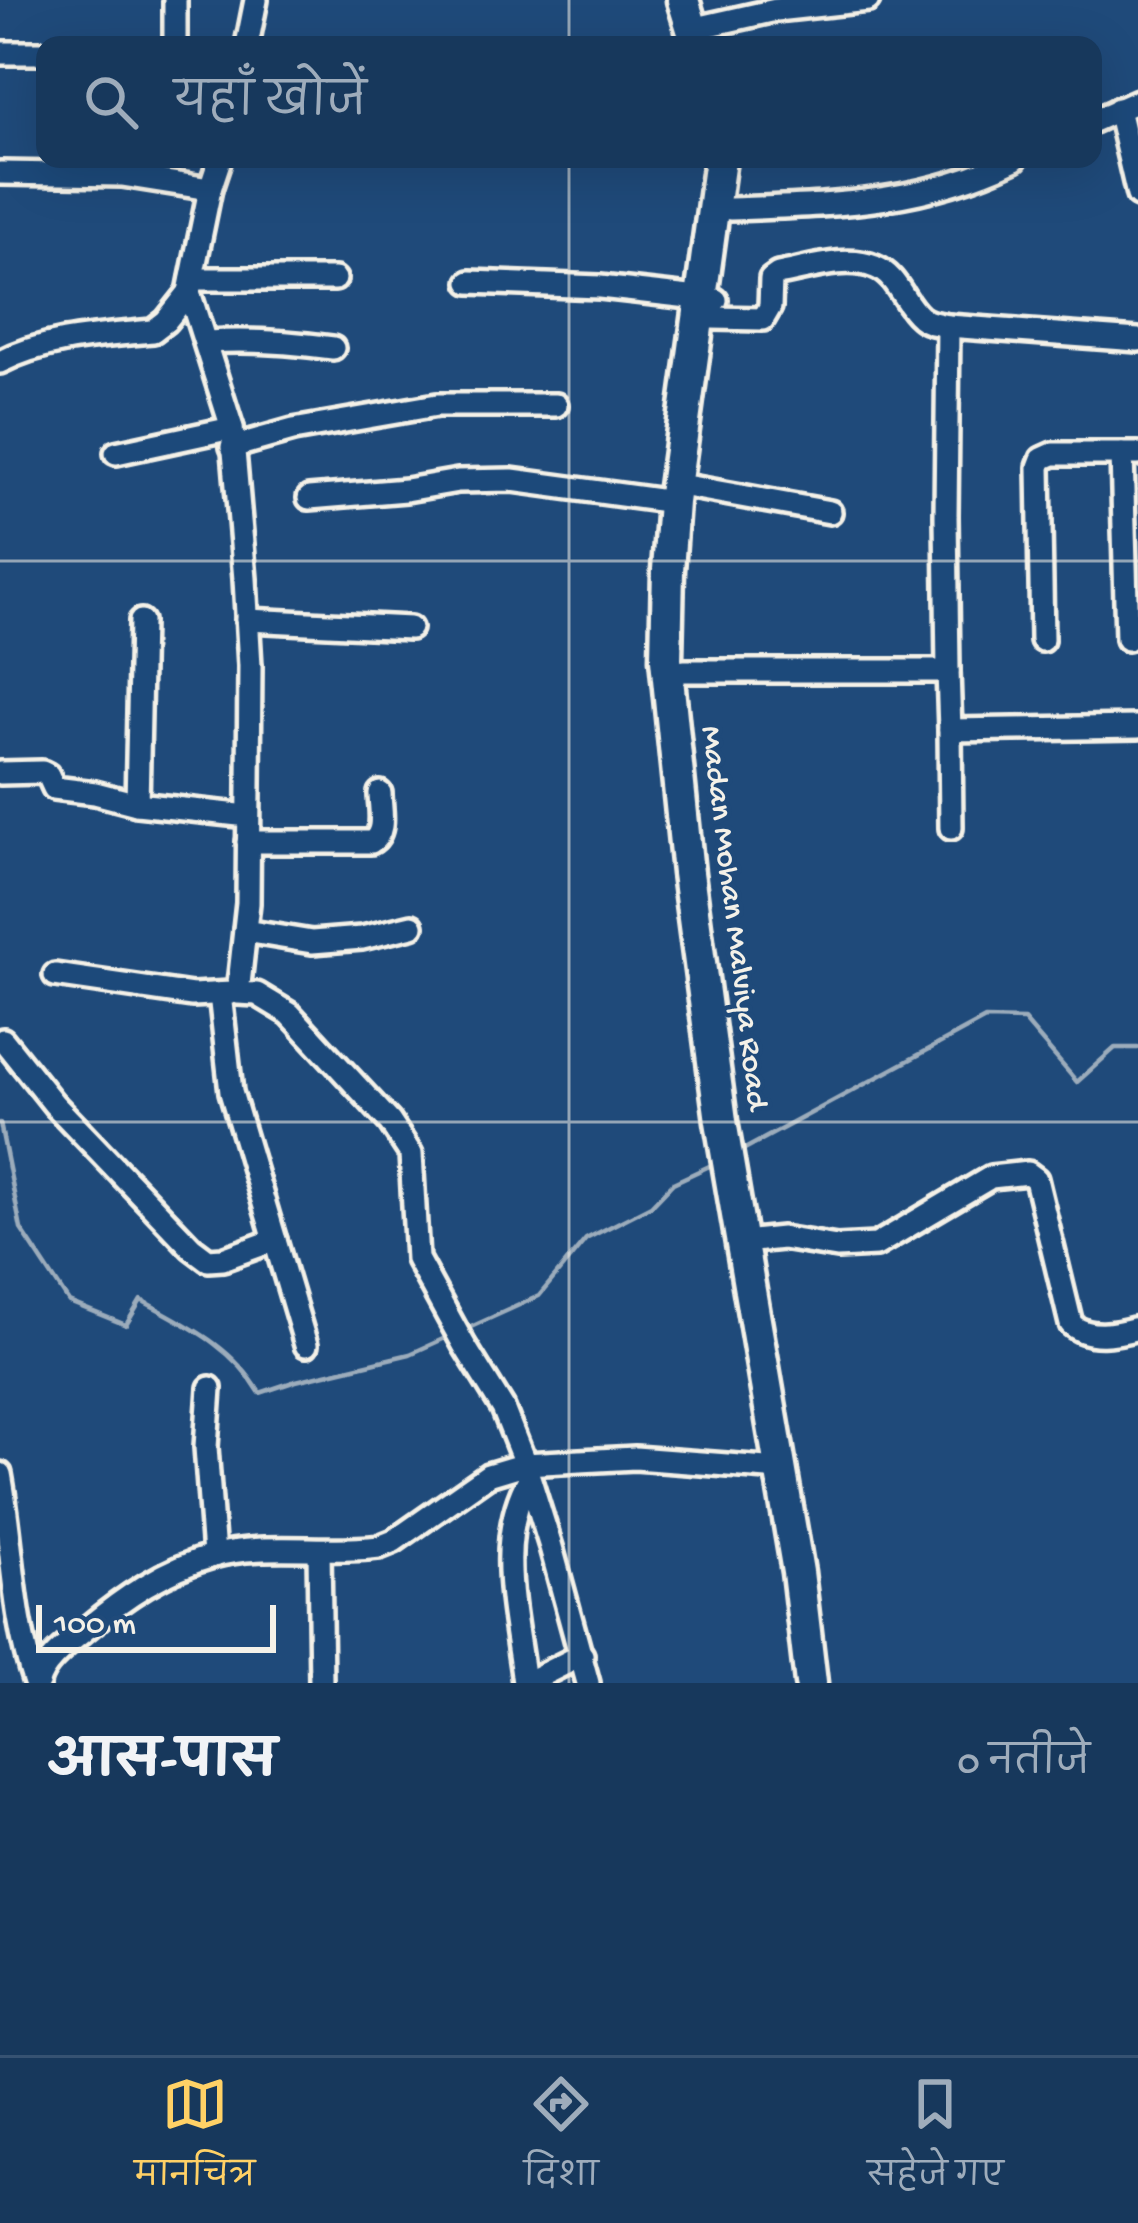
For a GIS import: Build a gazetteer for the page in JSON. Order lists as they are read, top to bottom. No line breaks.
{"streets":{"highway":["Madan Mohan Malviya Road"]},"scale_bar":"100 m","page":{"search":"यहाँ खोजें","scale":"100 m","heading":["आस-पास","0 नतीजे"],"nav":["मानचित्र","दिशा","सहेजे गए"]}}
